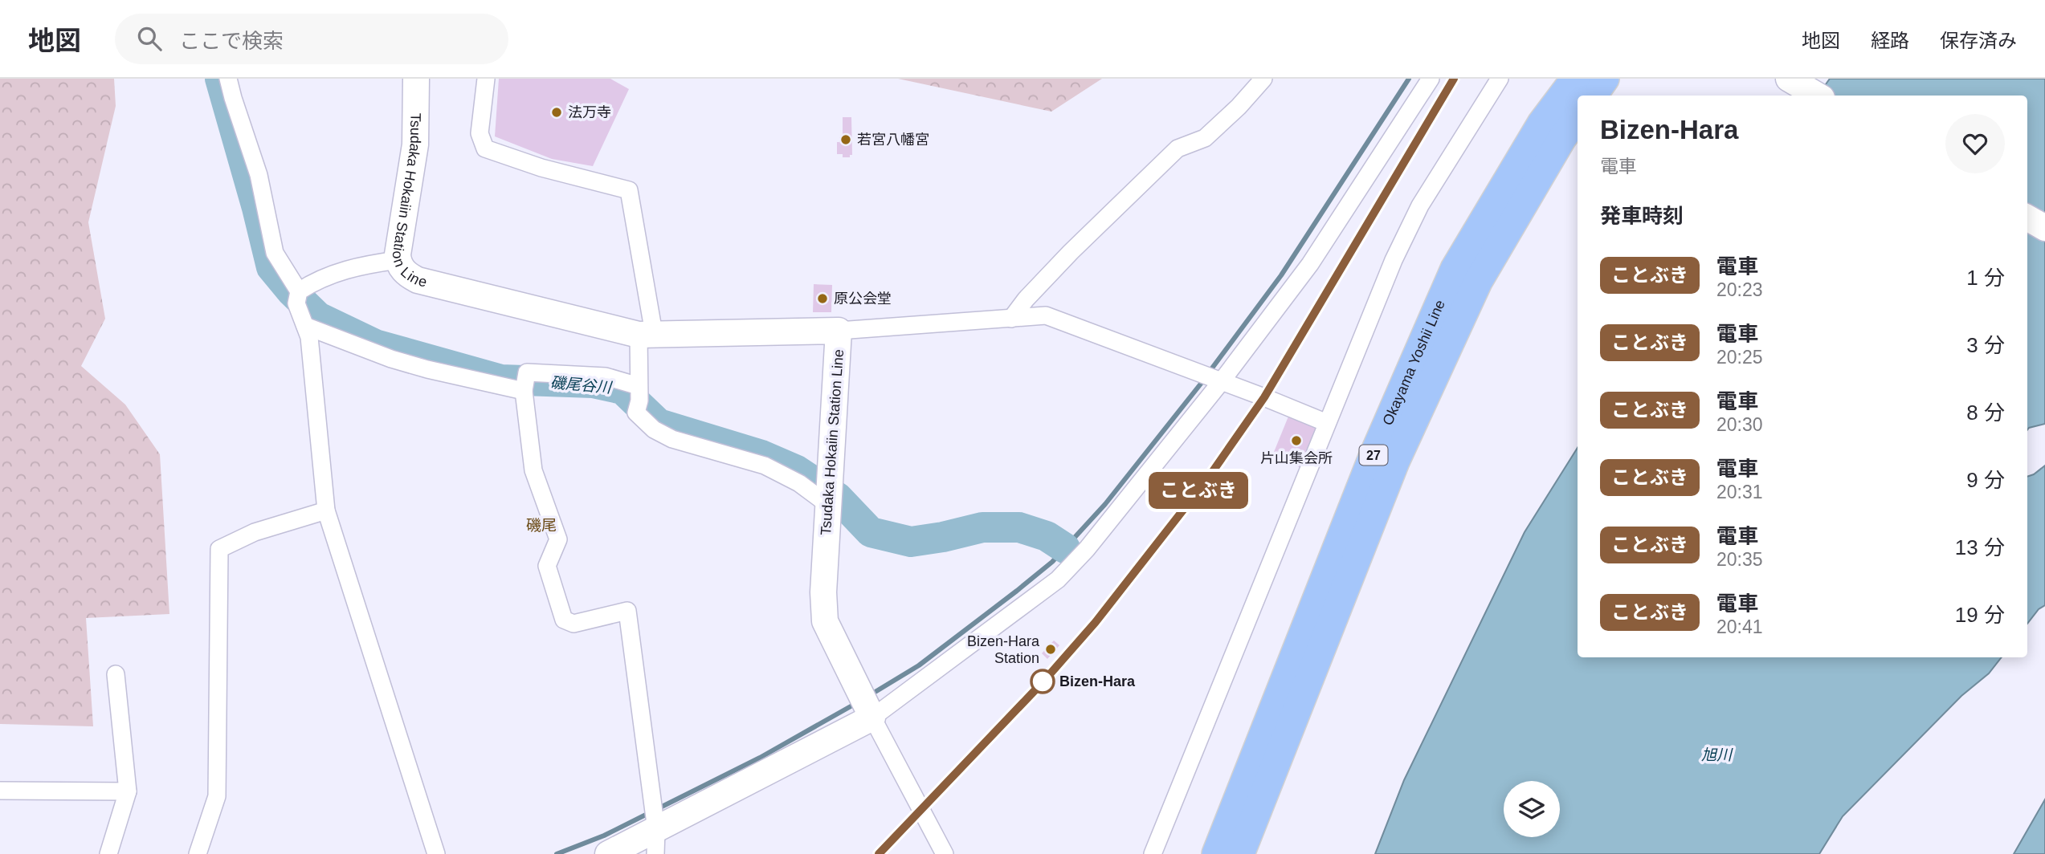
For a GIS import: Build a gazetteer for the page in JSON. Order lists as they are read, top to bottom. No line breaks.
{"streets":{"main road":["Tsudaka Hokaiin Station Line","Okayama Yoshii Line","27"]},"districts":["磯尾"],"water":["磯尾谷川","旭川"],"places":["法万寺","若宮八幡宮","原公会堂","片山集会所","Bizen-Hara Station","Bizen-Hara"],"page":{"header":"地図","search":"ここで検索","nav":["地図","経路","保存済み"],"on_map":"ことぶき","heading":[["Bizen-Hara","電車"],"発車時刻"],"list":[{"mark":"ことぶき","name":"電車","note":"20:23","value":"1 分"},{"mark":"ことぶき","name":"電車","note":"20:25","value":"3 分"},{"mark":"ことぶき","name":"電車","note":"20:30","value":"8 分"},{"mark":"ことぶき","name":"電車","note":"20:31","value":"9 分"},{"mark":"ことぶき","name":"電車","note":"20:35","value":"13 分"},{"mark":"ことぶき","name":"電車","note":"20:41","value":"19 分"}]}}
